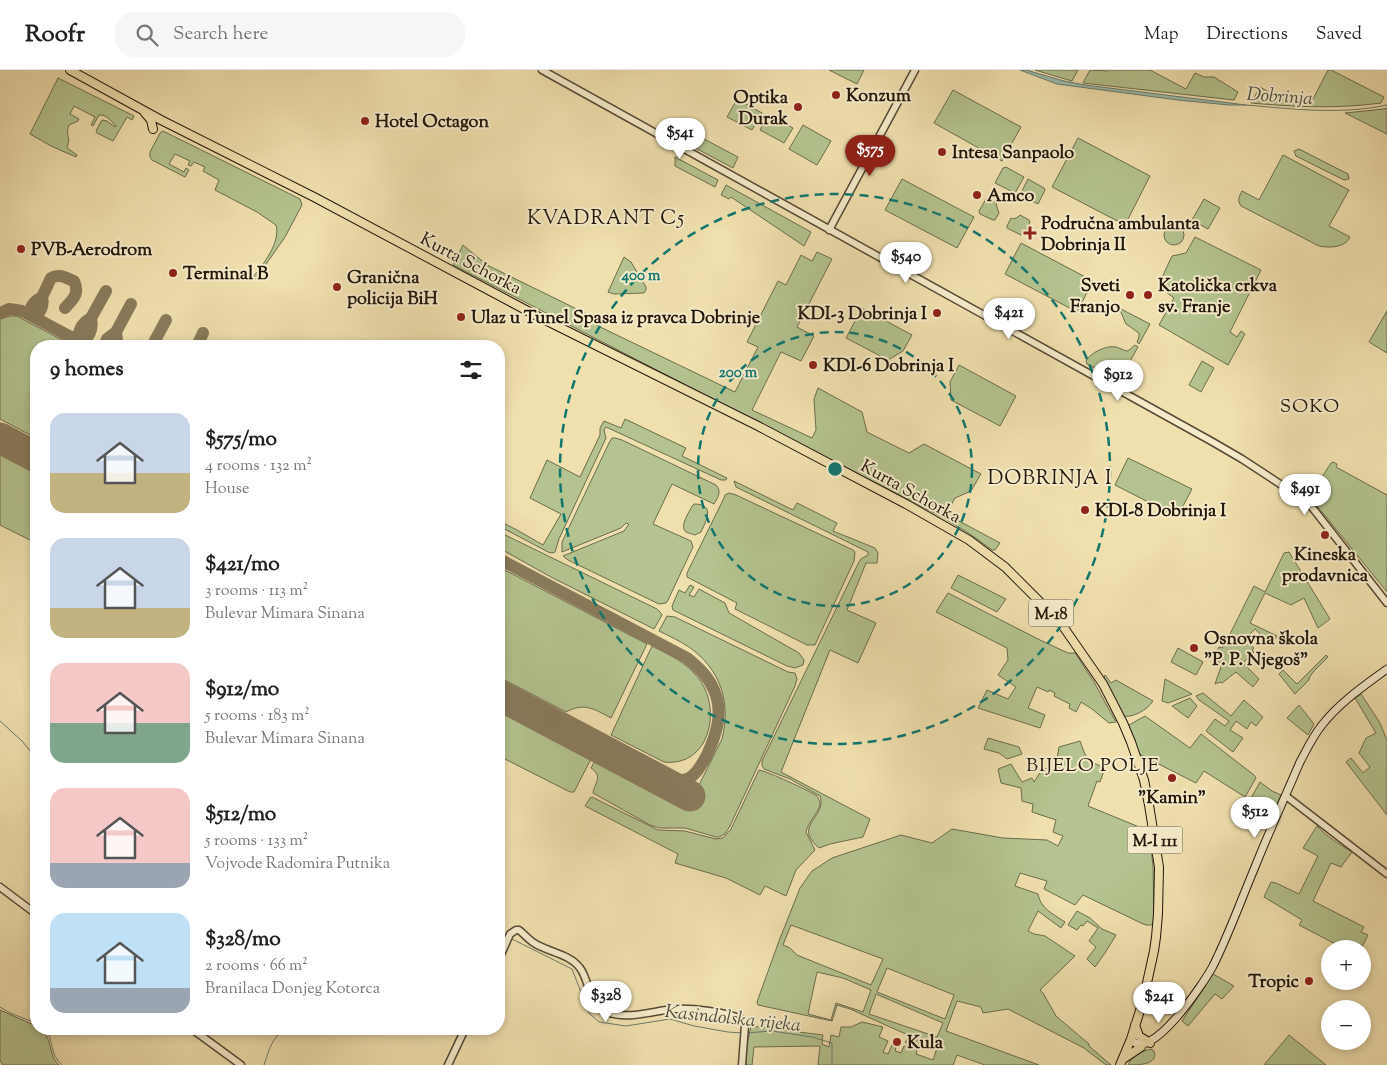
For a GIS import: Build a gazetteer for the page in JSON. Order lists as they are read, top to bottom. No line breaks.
{"streets":{"main road":["Kurta Schorka","M-18","M-I 111"]},"crossings":[["Kurta Schorka","M-I 111"]],"districts":["KVADRANT C5","SOKO","DOBRINJA I","BIJELO POLJE"],"water":["Dobrinja","Kasindolska rijeka"],"places":{"other":["Konzum","Optika Durak","Hotel Octagon","Intesa Sanpaolo","Amco","PVB-Aerodrom","Terminal B","Granična policija BiH","Sveti Franjo","Katolička crkva sv. Franje","KDI-3 Dobrinja I","Ulaz u Tunel Spasa iz pravca Dobrinje","KDI-6 Dobrinja I","KDI-8 Dobrinja I","Kineska prodavnica","Osnovna škola \"P. P. Njegoš\"","\"Kamin\"","Tropic","Kula"],"health":["Područna ambulanta Dobrinja II"]},"page":{"header":"Roofr","search":"Search here","nav":["Map","Directions","Saved"],"price":["$541","$575","$540","$421","$912","$491","$512","$328","$241"],"heading":"9 homes","list":[{"name":"$575/mo","note":"4 rooms · 132 m² · House"},{"name":"$421/mo","note":"3 rooms · 113 m² · Bulevar Mimara Sinana"},{"name":"$912/mo","note":"5 rooms · 183 m² · Bulevar Mimara Sinana"},{"name":"$512/mo","note":"5 rooms · 133 m² · Vojvode Radomira Putnika"},{"name":"$328/mo","note":"2 rooms · 66 m² · Branilaca Donjeg Kotorca"}],"map_buttons":["+","−"]},"rings":["400 m","200 m"]}
